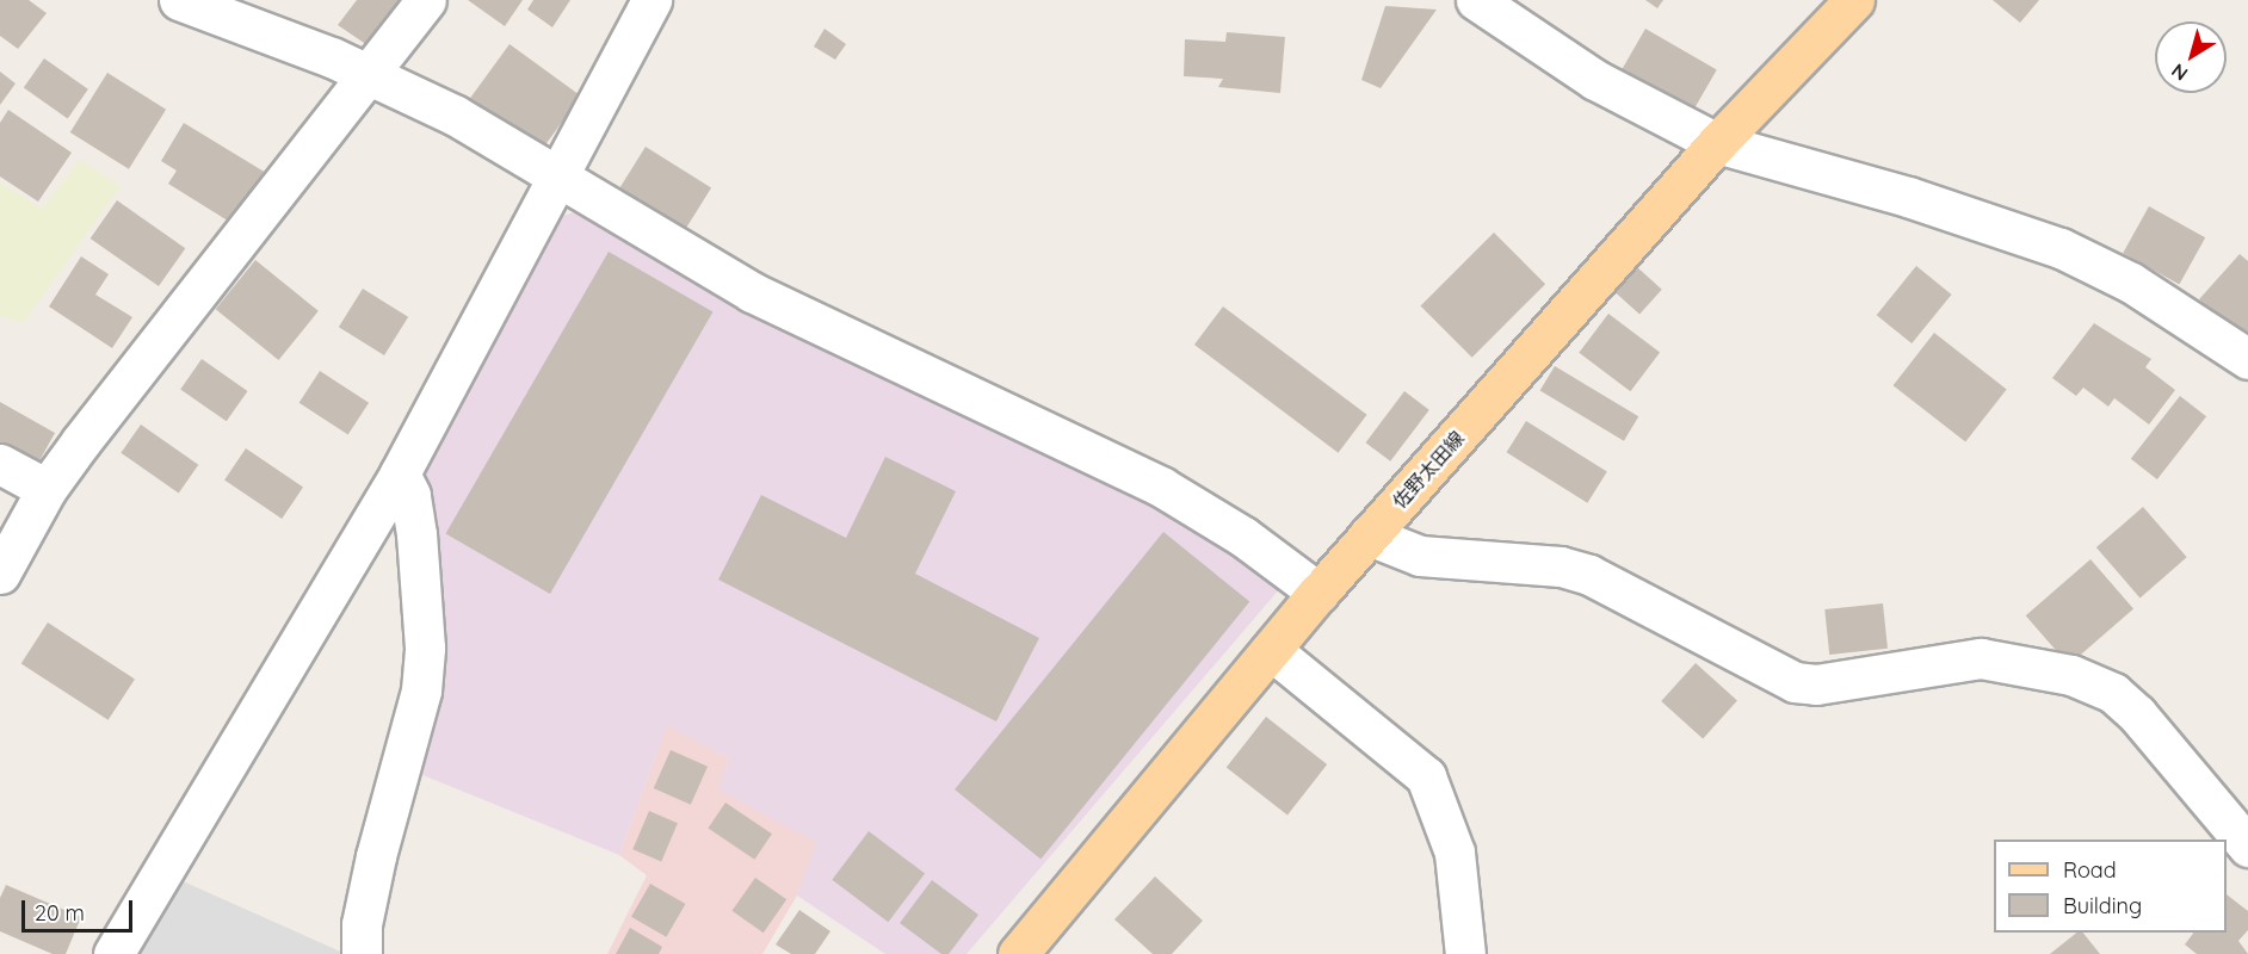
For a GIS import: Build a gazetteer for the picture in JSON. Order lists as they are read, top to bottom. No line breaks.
{"streets":{"main road":["佐野太田線"]},"legend":["Road","Building"],"scale_bar":"20 m","north":"bottom left"}
